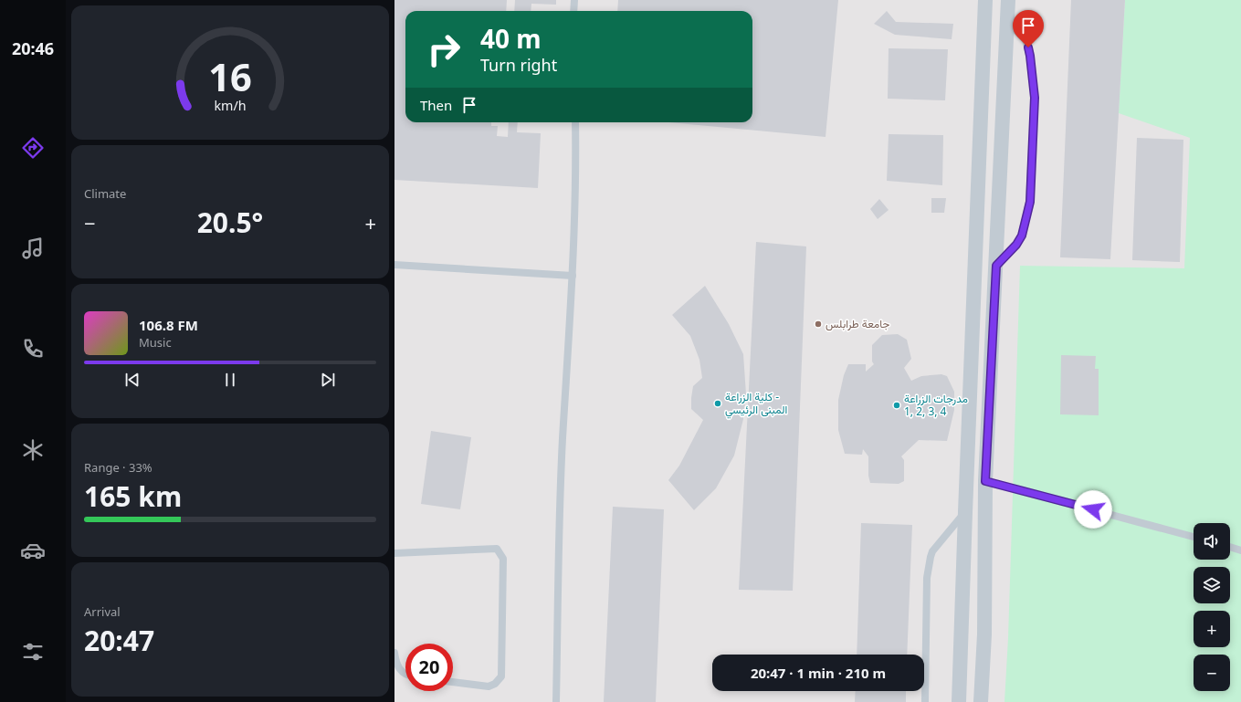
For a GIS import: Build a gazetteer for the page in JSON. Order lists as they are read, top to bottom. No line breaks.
{"places":["جامعة طرابلس","كلية الزراعة - المبنى الرئيسي","مدرجات الزراعة 1, 2, 3, 4"],"page":{"tabs":"20:46","turn":["40 m","Turn right"],"then":"Then","tile":["Climate",["Range · 33%","165 km"],["Arrival","20:47"]],"heat":["−","20.5°","+"],"song":["106.8 FM","Music"],"map_buttons":["+","−"],"limit":"20","trip":"20:47 · 1 min · 210 m","gauge":["16","km/h"]}}
